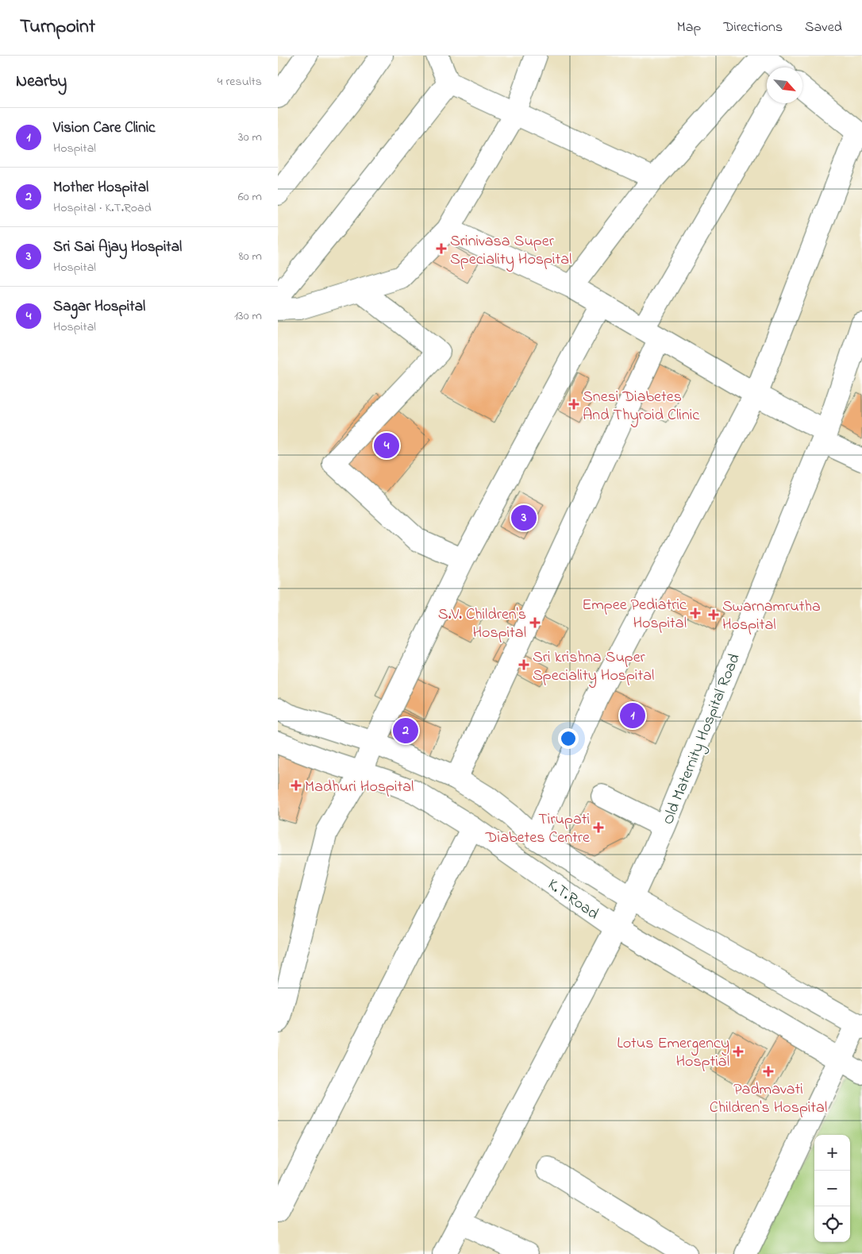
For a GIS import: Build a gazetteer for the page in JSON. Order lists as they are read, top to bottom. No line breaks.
{"streets":{"street":["Old Maternity Hospital Road","K.T.Road"]},"crossings":[["Old Maternity Hospital Road","K.T.Road"]],"places":{"health":["Srinivasa Super Speciality Hospital","Snesi Diabetes And Thyroid Clinic","Empee Pediatric Hospital","Swarnamrutha Hospital","S.V. Children's Hospital","Sri krishna Super Speciality Hospital","Madhuri Hospital","Tirupati Diabetes Centre","Lotus Emergency Hosptial","Padmavati Children's Hospital"]},"north":"bottom right","page":{"header":"Turnpoint","nav":["Map","Directions","Saved"],"heading":["Nearby","4 results"],"list":[{"mark":"1","name":"Vision Care Clinic","note":"Hospital","value":"30 m"},{"mark":"2","name":"Mother Hospital","note":"Hospital · K.T.Road","value":"60 m"},{"mark":"3","name":"Sri Sai Ajay Hospital","note":"Hospital","value":"80 m"},{"mark":"4","name":"Sagar Hospital","note":"Hospital","value":"130 m"}],"pins":["4","3","1","2"],"map_buttons":["+","−"]}}
